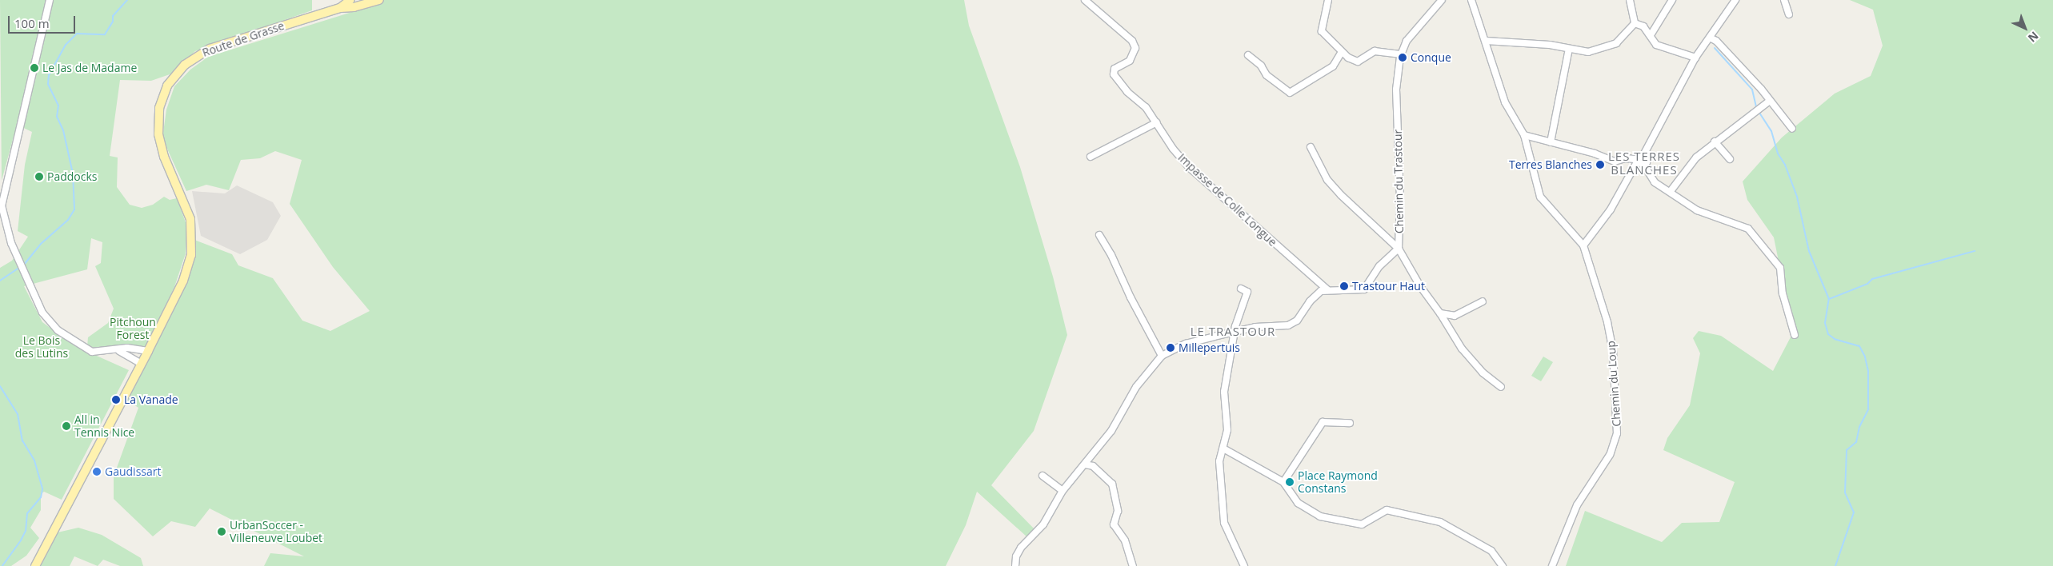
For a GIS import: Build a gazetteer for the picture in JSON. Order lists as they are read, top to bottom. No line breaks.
{"streets":{"main road":["Route de Grasse"],"street":["Chemin du Trastour","Impasse de Colle Longue","Chemin du Loup"]},"crossings":[["Chemin du Trastour","Impasse de Colle Longue"]],"districts":["LES TERRES BLANCHES","LE TRASTOUR"],"parks":["Pitchoun Forest","Le Bois des Lutins"],"places":["Conque","Le Jas de Madame","Terres Blanches","Paddocks","Trastour Haut","Millepertuis","La Vanade","All in Tennis Nice","Gaudissart","Place Raymond Constans","UrbanSoccer - Villeneuve Loubet"],"scale_bar":"100 m","north":"bottom right"}
